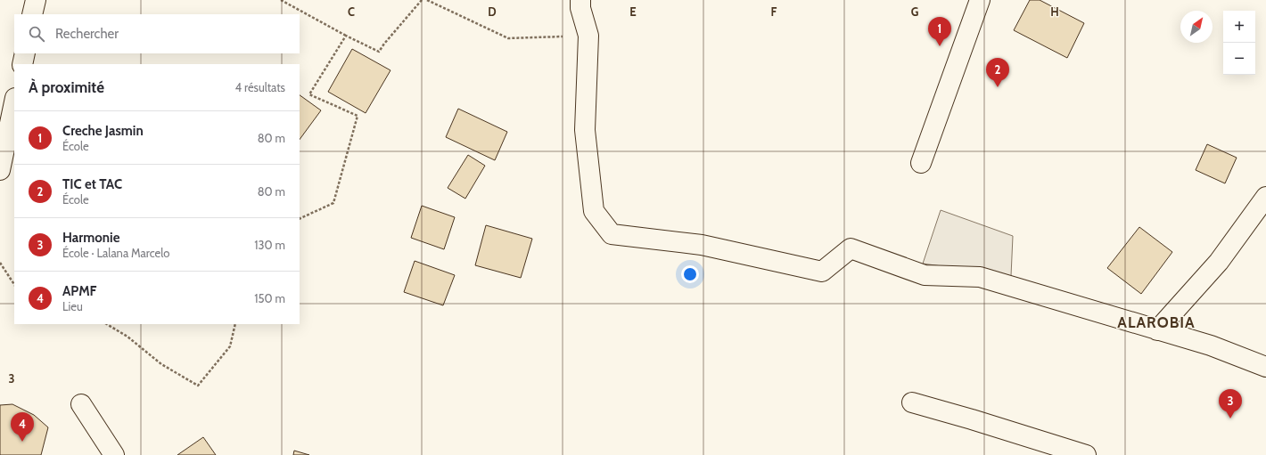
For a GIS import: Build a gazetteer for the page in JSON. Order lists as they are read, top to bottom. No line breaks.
{"districts":["ALAROBIA"],"north":"top right","page":{"map_buttons":["+","−"],"search":"Rechercher","pins":["1","2","3","4"],"heading":["À proximité","4 résultats"],"list":[{"mark":"1","name":"Creche Jasmin","note":"École","value":"80 m"},{"mark":"2","name":"TIC et TAC","note":"École","value":"80 m"},{"mark":"3","name":"Harmonie","note":"École · Lalana Marcelo","value":"130 m"},{"mark":"4","name":"APMF","note":"Lieu","value":"150 m"}]},"grid":{"columns":["C","D","E","F","G","H"],"rows":["3"]}}
